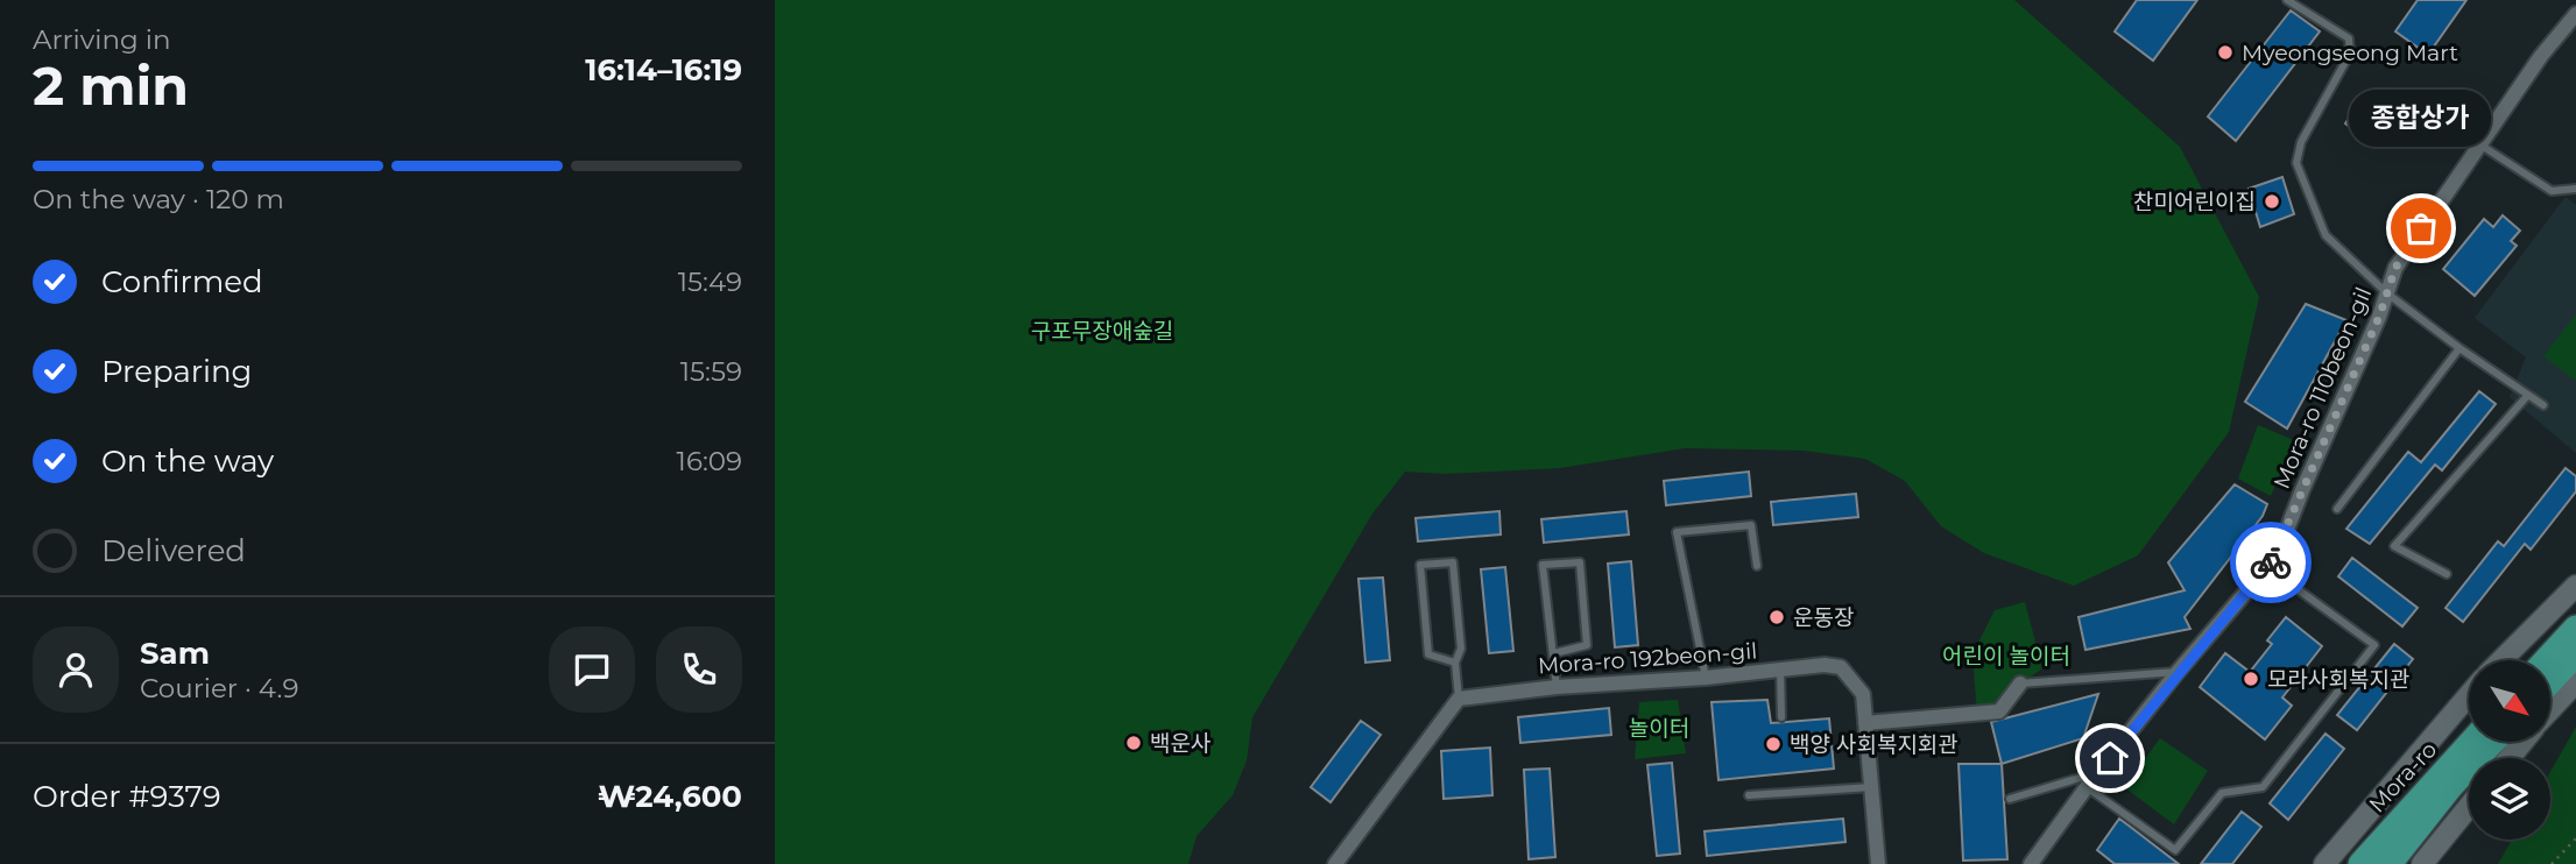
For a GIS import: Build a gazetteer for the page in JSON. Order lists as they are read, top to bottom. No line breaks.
{"streets":{"highway":["Mora-ro"],"street":["Mora-ro 110beon-gil","Mora-ro 192beon-gil"]},"parks":["구포무장애숲길","어린이 놀이터","놀이터"],"places":["Myeongseong Mart","찬미어린이집","종합상가","운동장","모라사회복지관","백운사","백양 사회복지회관"],"north":"bottom right","page":{"heading":["2 min","Arriving in","16:14–16:19"],"panel":["Sam","Courier · 4.9","Order #9379","₩24,600"],"bubble":"종합상가","bar":"On the way · 120 m","list":[["Confirmed","15:49"],["Preparing","15:59"],["On the way","16:09"],"Delivered"]}}
